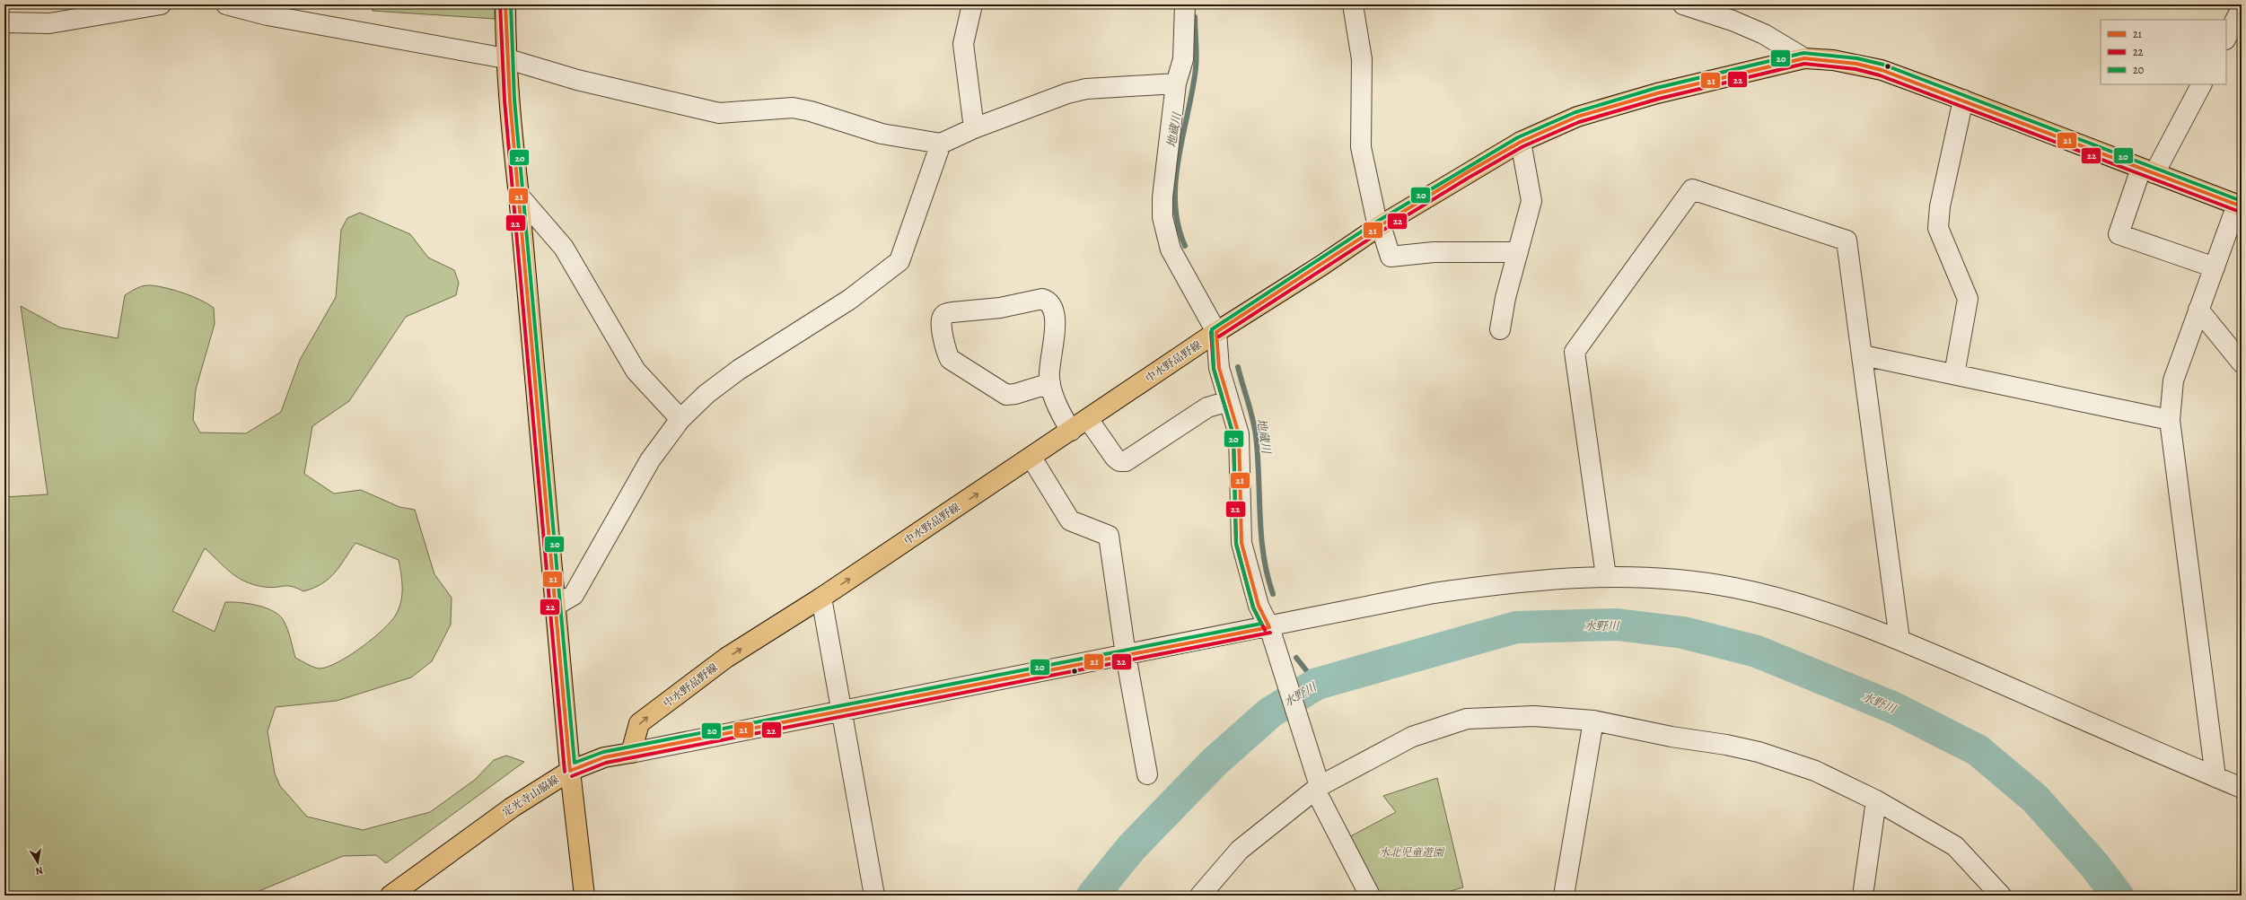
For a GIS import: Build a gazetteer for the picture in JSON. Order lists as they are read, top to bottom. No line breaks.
{"streets":{"main road":["中水野品野線","定光寺山脇線"]},"water":["地蔵川","水野川"],"parks":["水北児童遊園"],"lines":["transit line 21","transit line 22","transit line 20"],"legend":["21","22","20"],"north":"bottom"}
